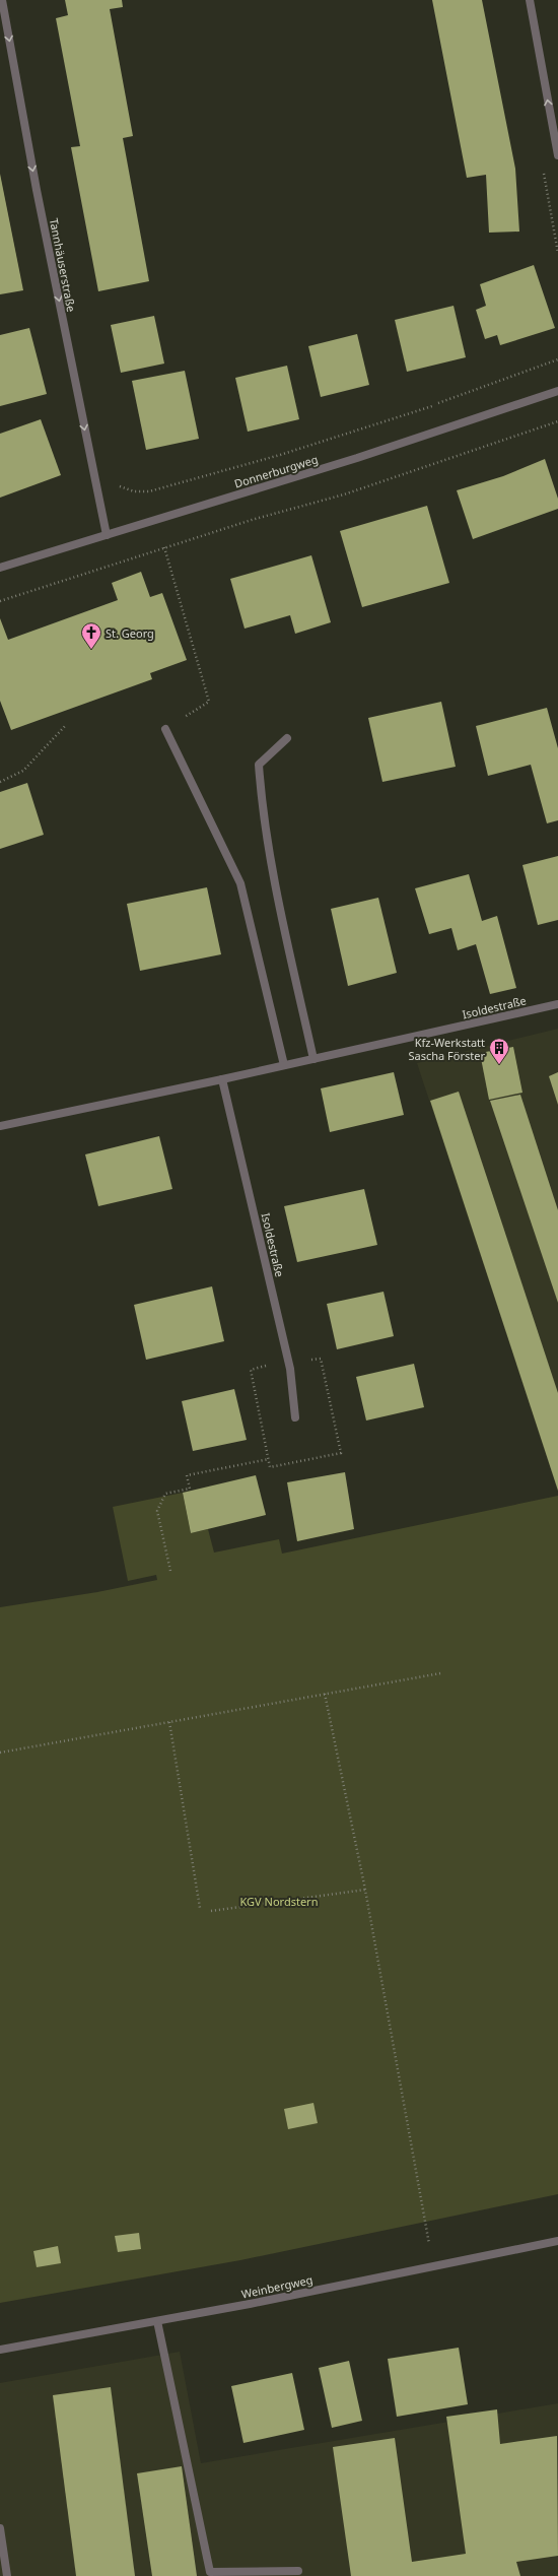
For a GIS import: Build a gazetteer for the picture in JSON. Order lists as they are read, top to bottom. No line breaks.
{"streets":{"street":["Tannhäuserstraße","Donnerburgweg","Isoldestraße","Weinbergweg"]},"crossings":[["Tannhäuserstraße","Donnerburgweg"]],"one_way":["Tannhäuserstraße"],"parks":["KGV Nordstern"],"places":{"church":["St. Georg"],"building":["Kfz-Werkstatt Sascha Förster"]}}
